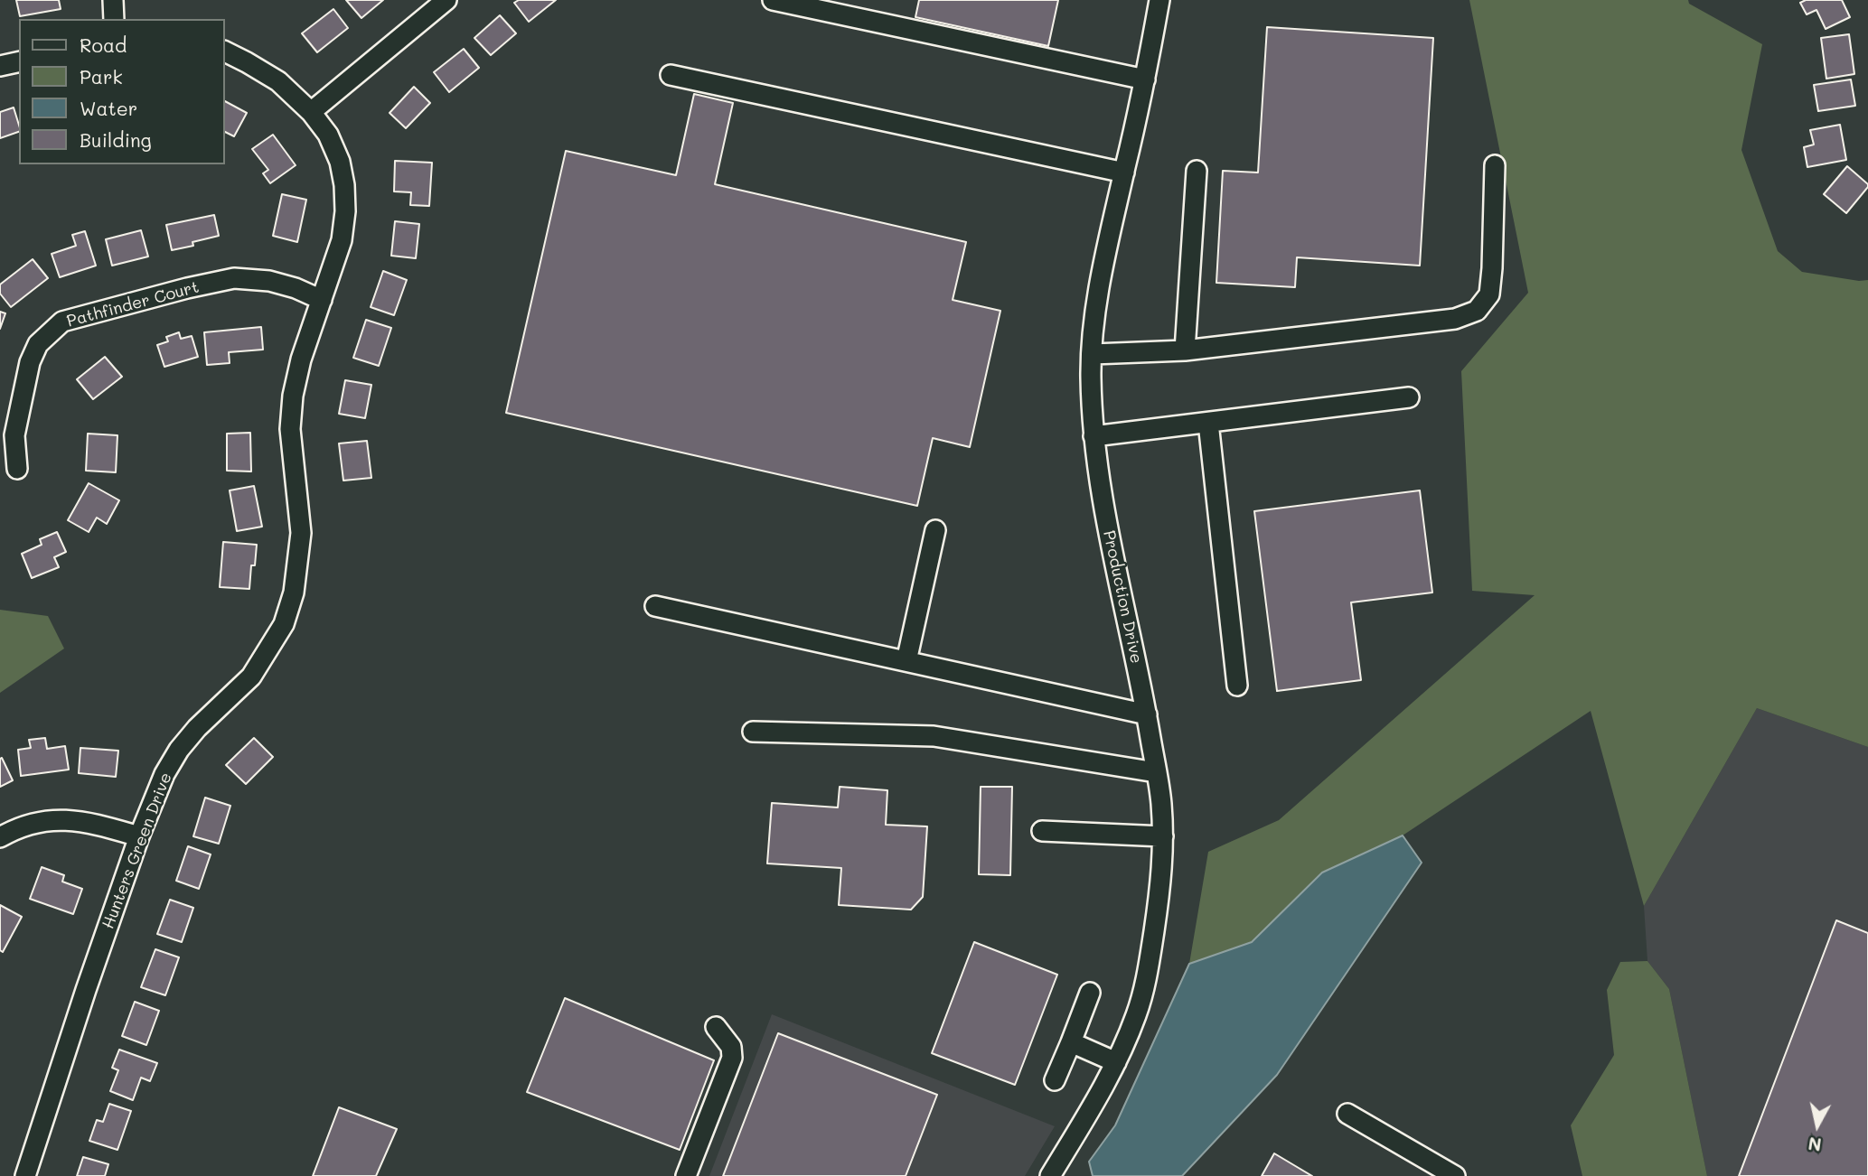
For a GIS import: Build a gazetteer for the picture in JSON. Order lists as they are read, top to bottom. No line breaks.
{"streets":{"street":["Pathfinder Court","Production Drive","Hunters Green Drive"]},"crossings":[["Pathfinder Court","Hunters Green Drive"]],"legend":["Road","Park","Water","Building"],"north":"bottom"}
